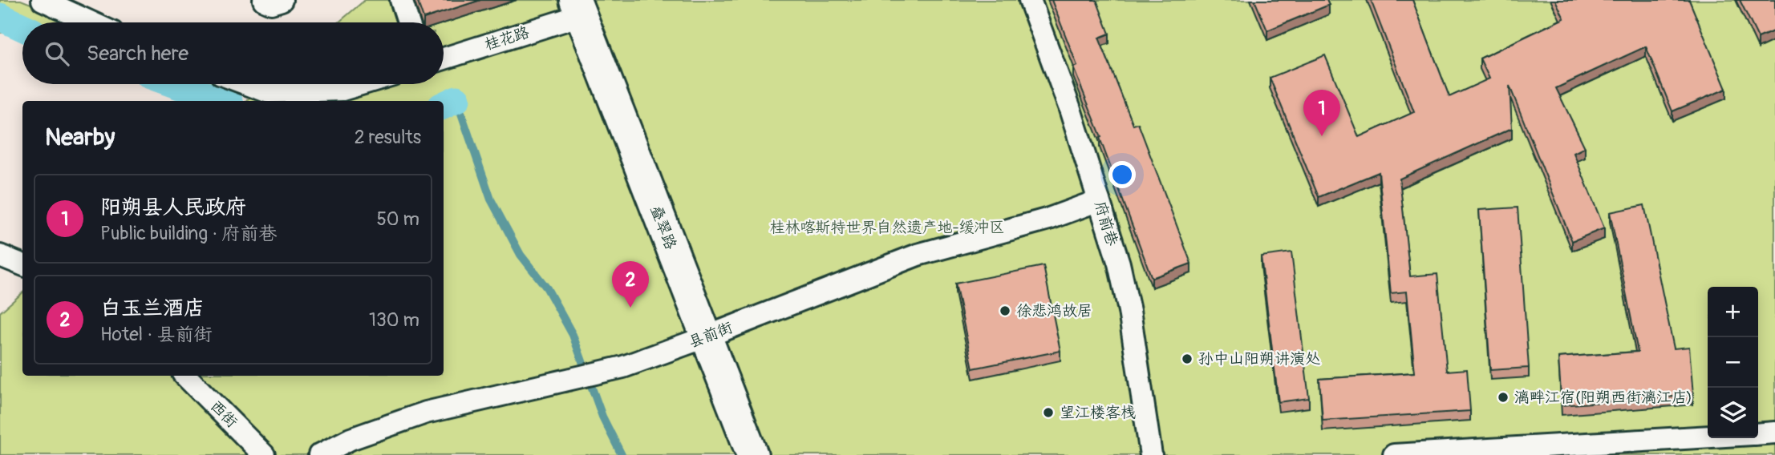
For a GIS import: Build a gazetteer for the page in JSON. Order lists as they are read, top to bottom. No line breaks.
{"streets":{"street":["桂花路","府前巷","叠翠路","县前街","西街"]},"crossings":[["桂花路","叠翠路"],["府前巷","县前街"],["叠翠路","县前街"]],"parks":["桂林喀斯特世界自然遗产地-缓冲区"],"places":["徐悲鸿故居","孙中山阳朔讲演处","漓畔江宿(阳朔西街漓江店)","望江楼客栈"],"page":{"search":"Search here","pins":["1","2"],"heading":["Nearby","2 results"],"list":[{"mark":"1","name":"阳朔县人民政府","note":"Public building · 府前巷","value":"50 m"},{"mark":"2","name":"白玉兰酒店","note":"Hotel · 县前街","value":"130 m"}],"map_buttons":["+","−"]}}
